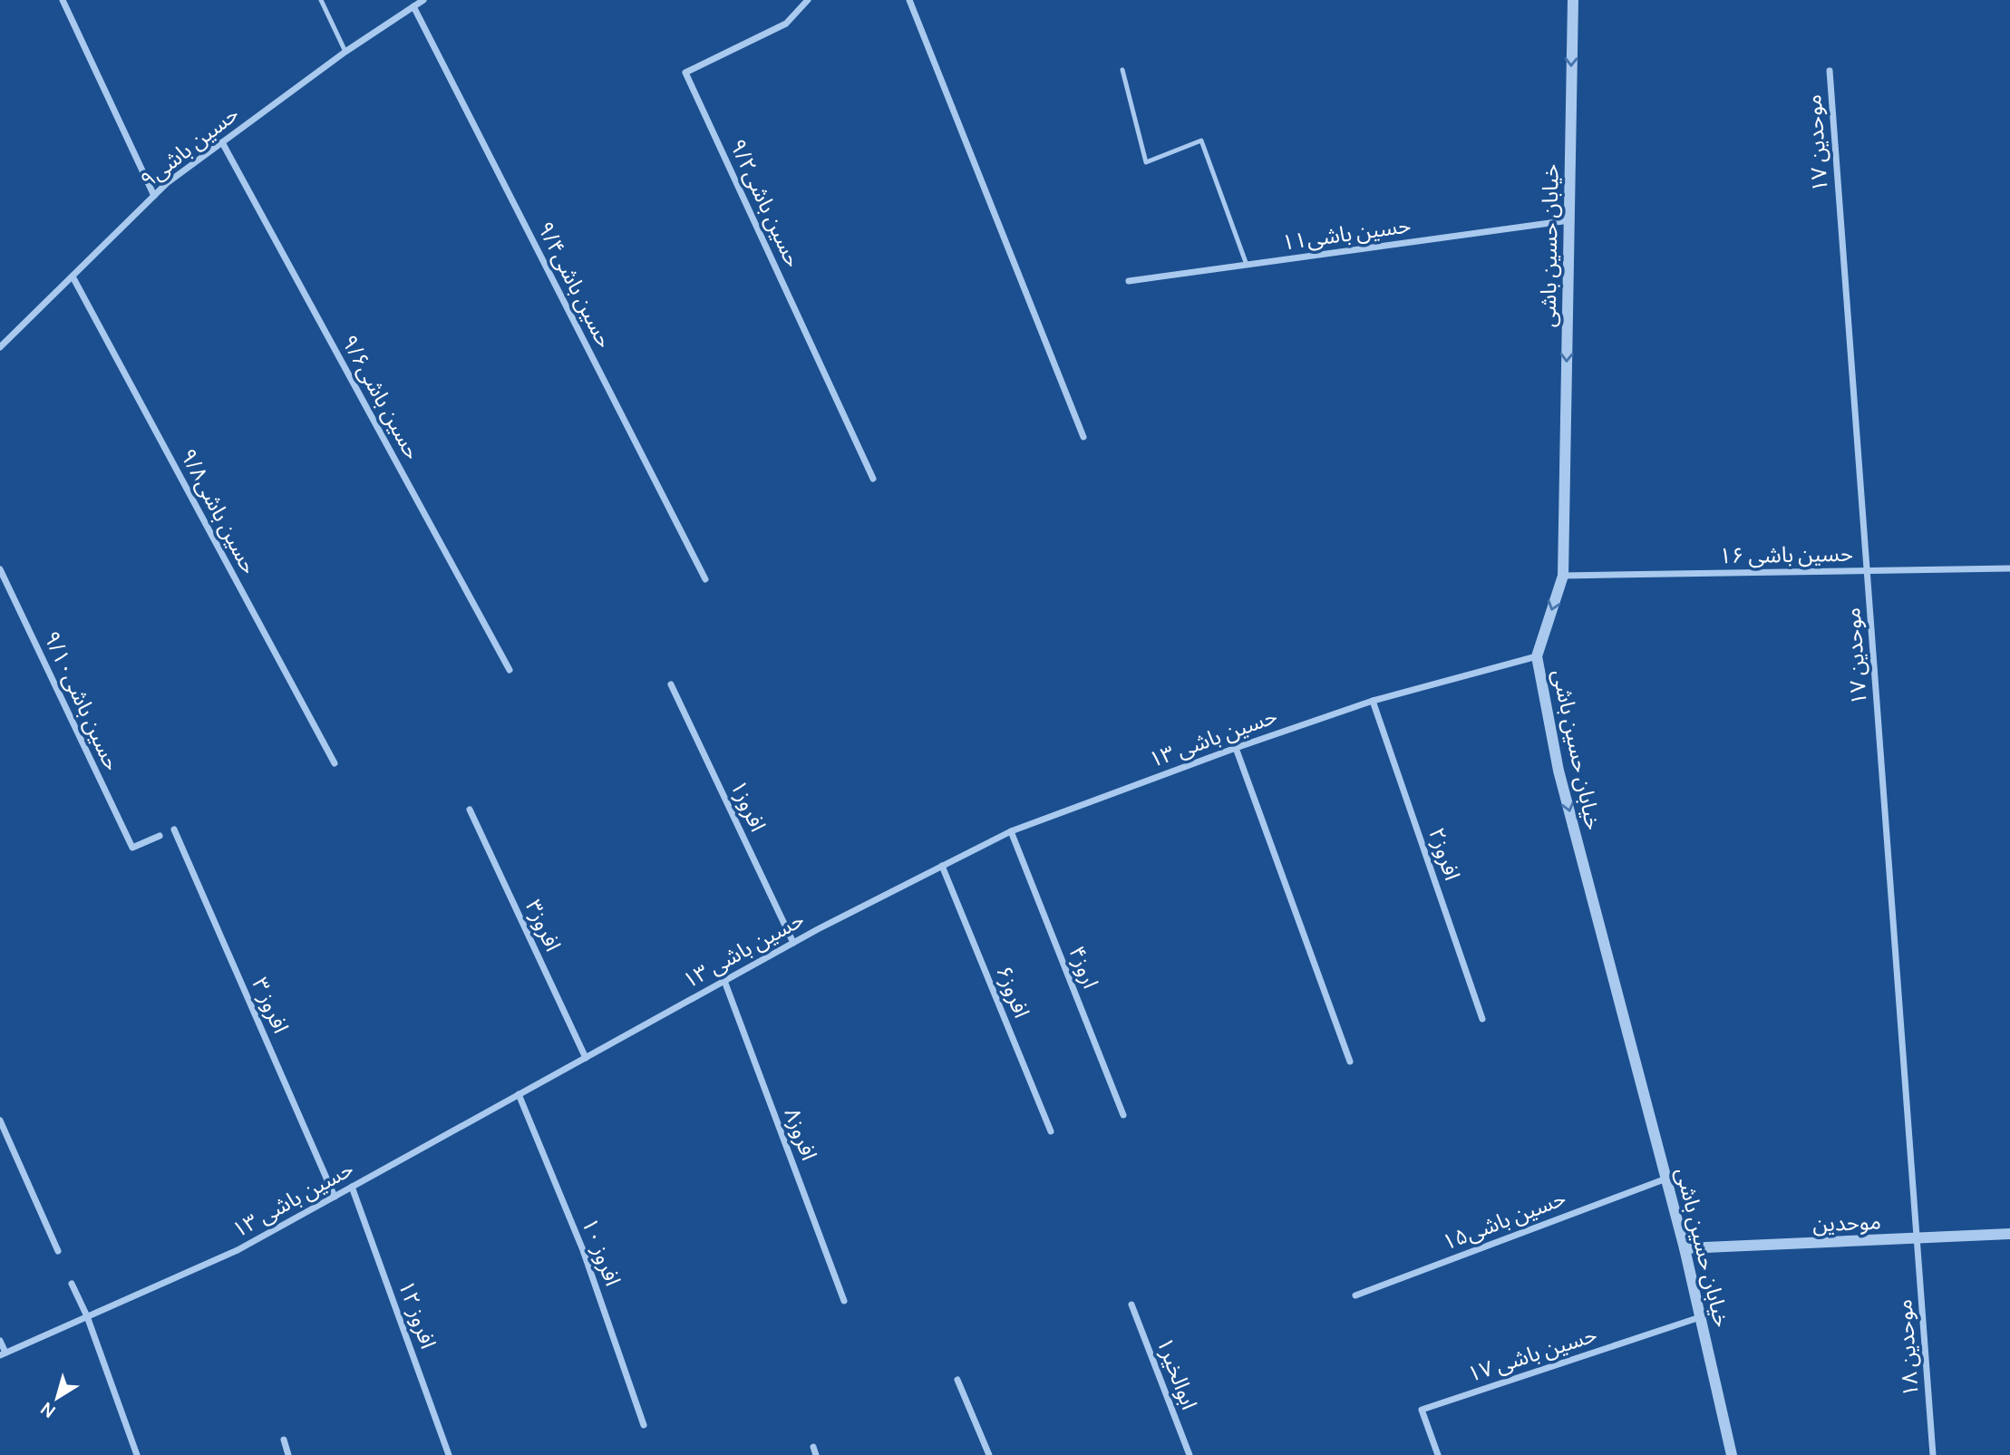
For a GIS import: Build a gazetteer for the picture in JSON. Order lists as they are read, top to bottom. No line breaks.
{"streets":{"street":["موحدین ۱۷","حسین باشی۹","حسین باشی۹/۲","حسین باشی۱۱","خیابان حسین باشی","حسین باشی۹/۴","حسین باشی۹/۶","حسین باشی۹/۸","حسین باشی ۱۶","حسین باشی۹/۱۰","حسین باشی ۱۳","افروز۱","افروز۲","افروز۳","اروز۴","افروز۶","افروز ۳","افروز۸","حسین باشی۱۵","موحدین","افروز ۱۰","افروز ۱۲","موحدین ۱۸","حسین باشی ۱۷","ابوالخیر۱"]},"crossings":[["موحدین ۱۷","حسین باشی ۱۶"],["موحدین ۱۷","موحدین"],["موحدین ۱۷","موحدین ۱۸"],["حسین باشی۹","حسین باشی۹/۴"],["حسین باشی۹","حسین باشی۹/۶"],["حسین باشی۹","حسین باشی۹/۸"],["حسین باشی۱۱","خیابان حسین باشی"],["خیابان حسین باشی","حسین باشی ۱۶"],["خیابان حسین باشی","حسین باشی ۱۳"],["خیابان حسین باشی","حسین باشی۱۵"],["خیابان حسین باشی","موحدین"],["خیابان حسین باشی","حسین باشی ۱۷"],["حسین باشی ۱۳","افروز۱"],["حسین باشی ۱۳","افروز۲"],["حسین باشی ۱۳","افروز۳"],["حسین باشی ۱۳","اروز۴"],["حسین باشی ۱۳","افروز۶"],["حسین باشی ۱۳","افروز ۳"],["حسین باشی ۱۳","افروز۸"],["حسین باشی ۱۳","افروز ۱۰"],["حسین باشی ۱۳","افروز ۱۲"],["موحدین","موحدین ۱۸"]],"one_way":["خیابان حسین باشی"],"north":"bottom left"}
